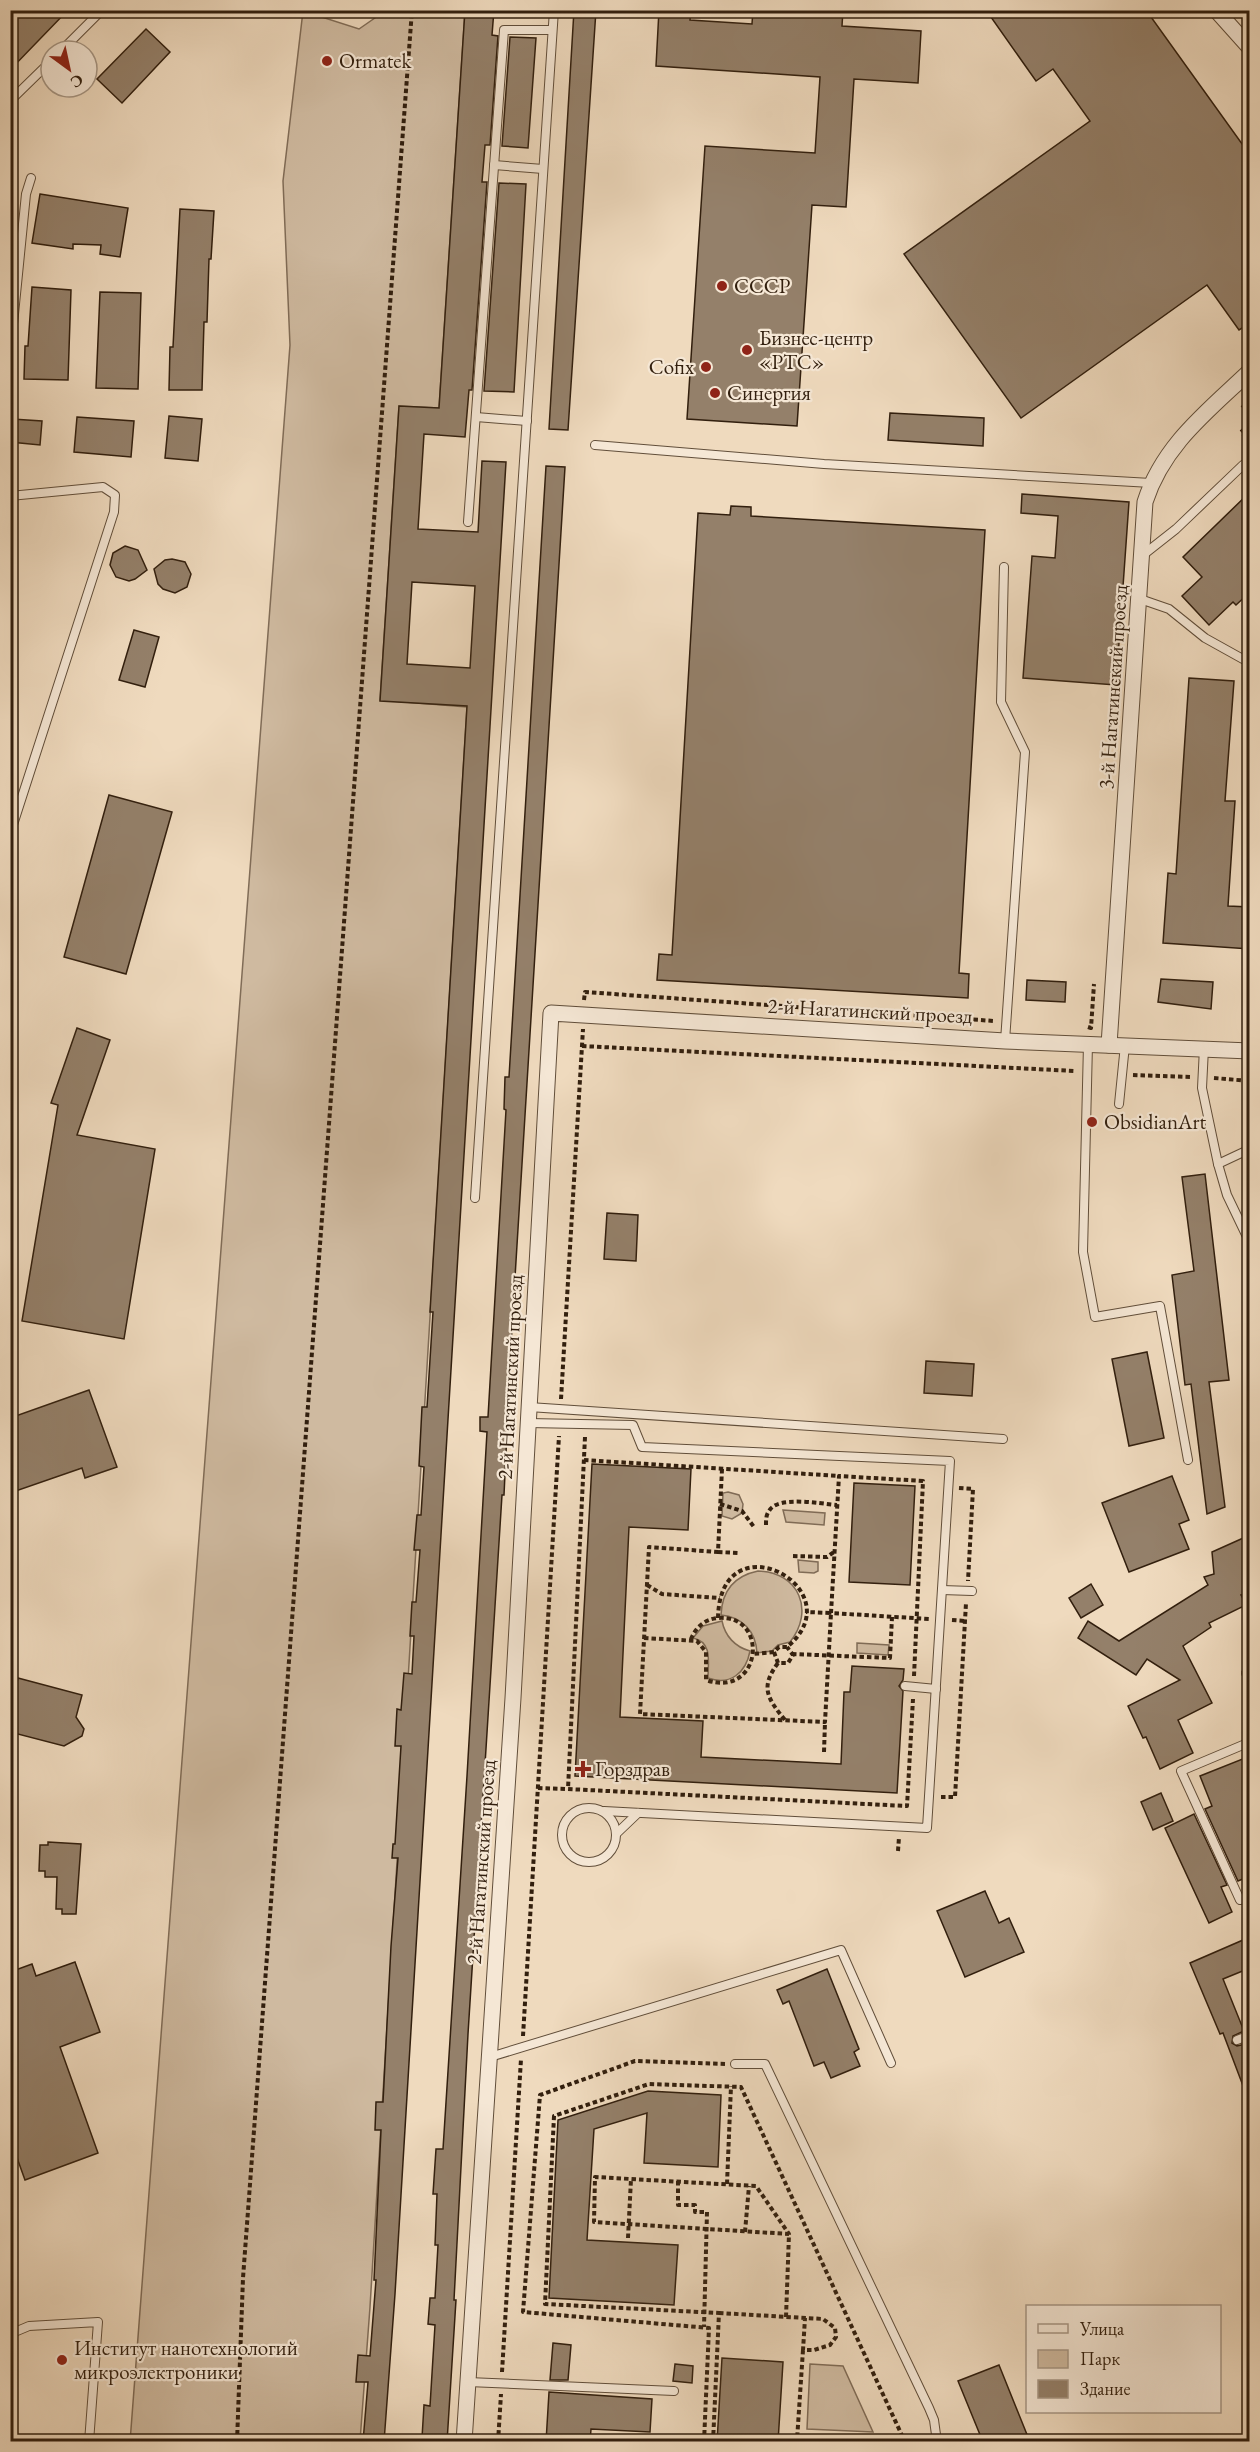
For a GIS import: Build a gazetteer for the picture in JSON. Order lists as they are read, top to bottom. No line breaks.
{"streets":{"street":["3-й Нагатинский проезд","2-й Нагатинский проезд"]},"crossings":[["3-й Нагатинский проезд","2-й Нагатинский проезд"]],"places":{"other":["Ormatek","СССР","Бизнес-центр «РТС»","Cofix","Синергия","ObsidianArt","Институт нанотехнологий микроэлектроники"],"health":["Горздрав"]},"legend":["Улица","Парк","Здание"],"north":"bottom right"}
